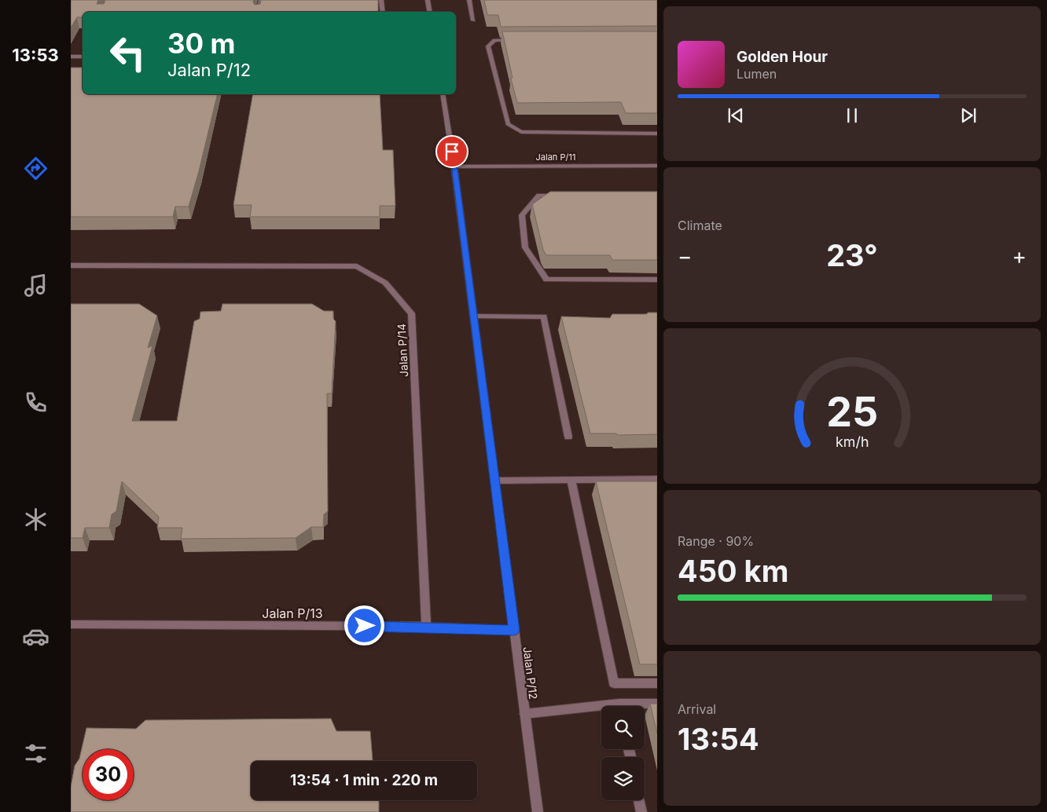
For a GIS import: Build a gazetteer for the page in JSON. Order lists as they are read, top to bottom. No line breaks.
{"streets":{"street":["Jalan P/11","Jalan P/14","Jalan P/13","Jalan P/12"]},"crossings":[["Jalan P/11","Jalan P/12"],["Jalan P/14","Jalan P/13"],["Jalan P/13","Jalan P/12"]],"page":{"tabs":"13:53","turn":["30 m","Jalan P/12"],"song":["Golden Hour","Lumen"],"tile":["Climate",["Range · 90%","450 km"],["Arrival","13:54"]],"heat":["−","23°","+"],"limit":"30","trip":"13:54 · 1 min · 220 m","gauge":["25","km/h"]}}
